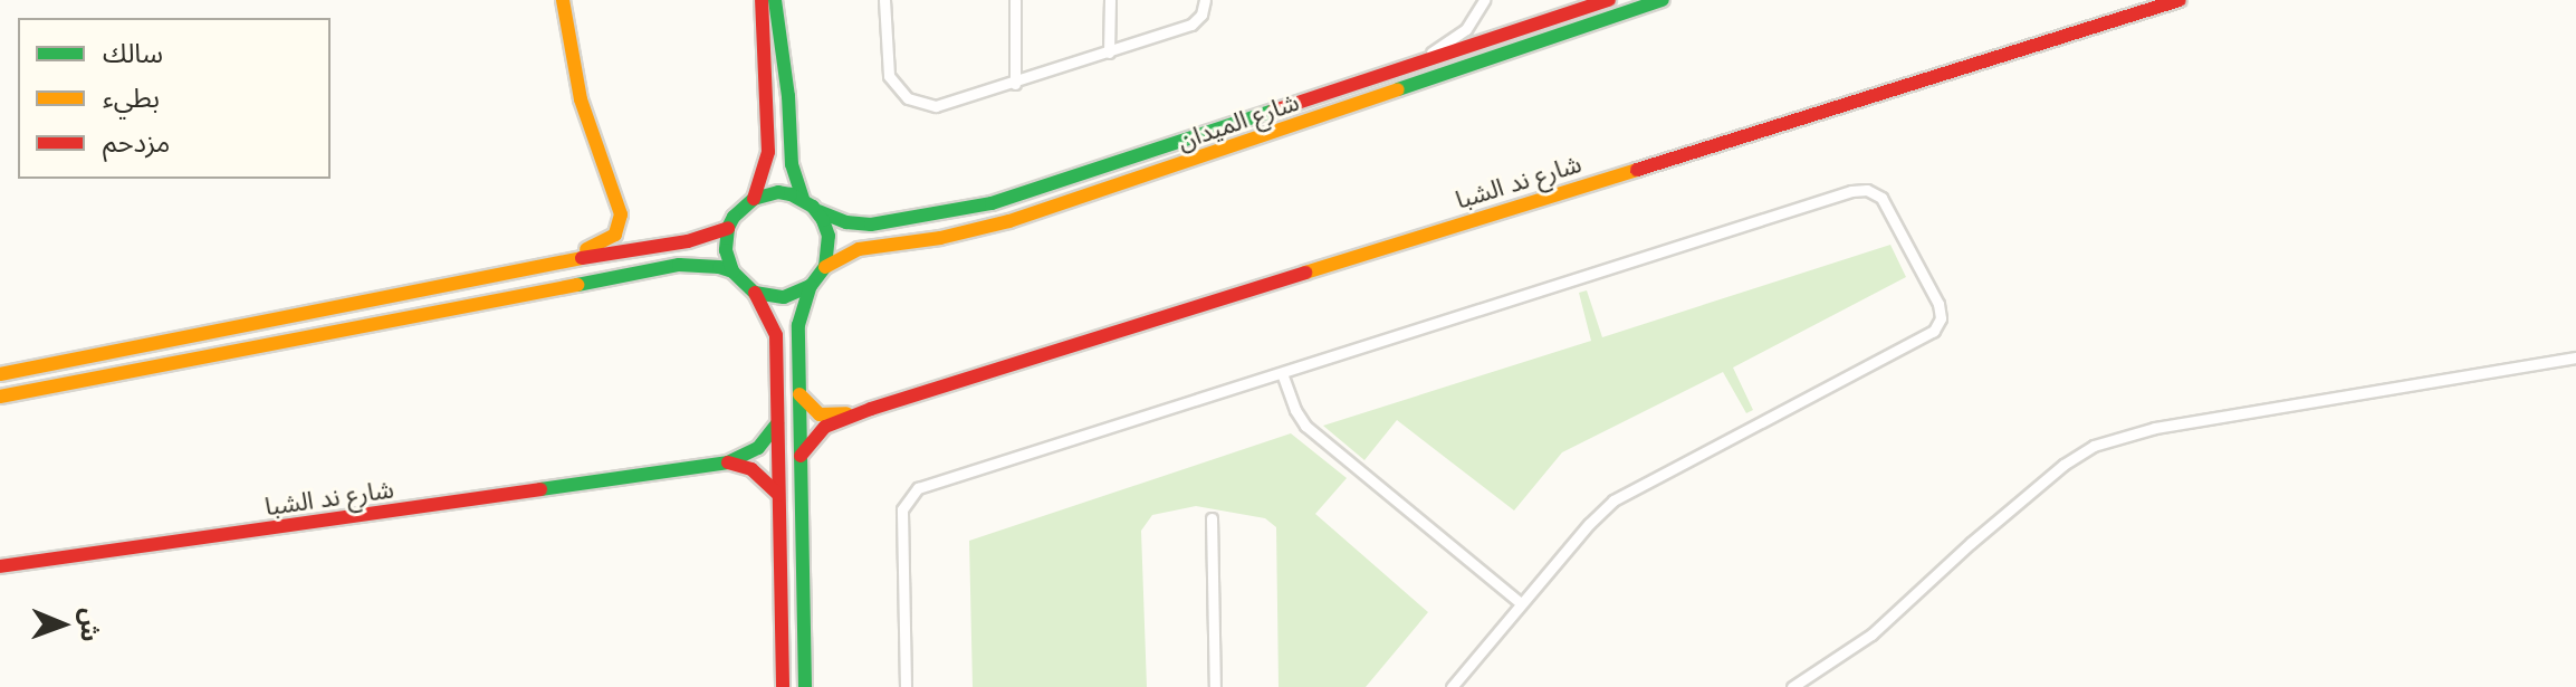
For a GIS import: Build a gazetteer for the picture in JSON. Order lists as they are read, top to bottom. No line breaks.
{"streets":{"street":["شارع الميدان","شارع ند الشبا"]},"legend":["سالك","بطيء","مزدحم"],"north":"right"}
